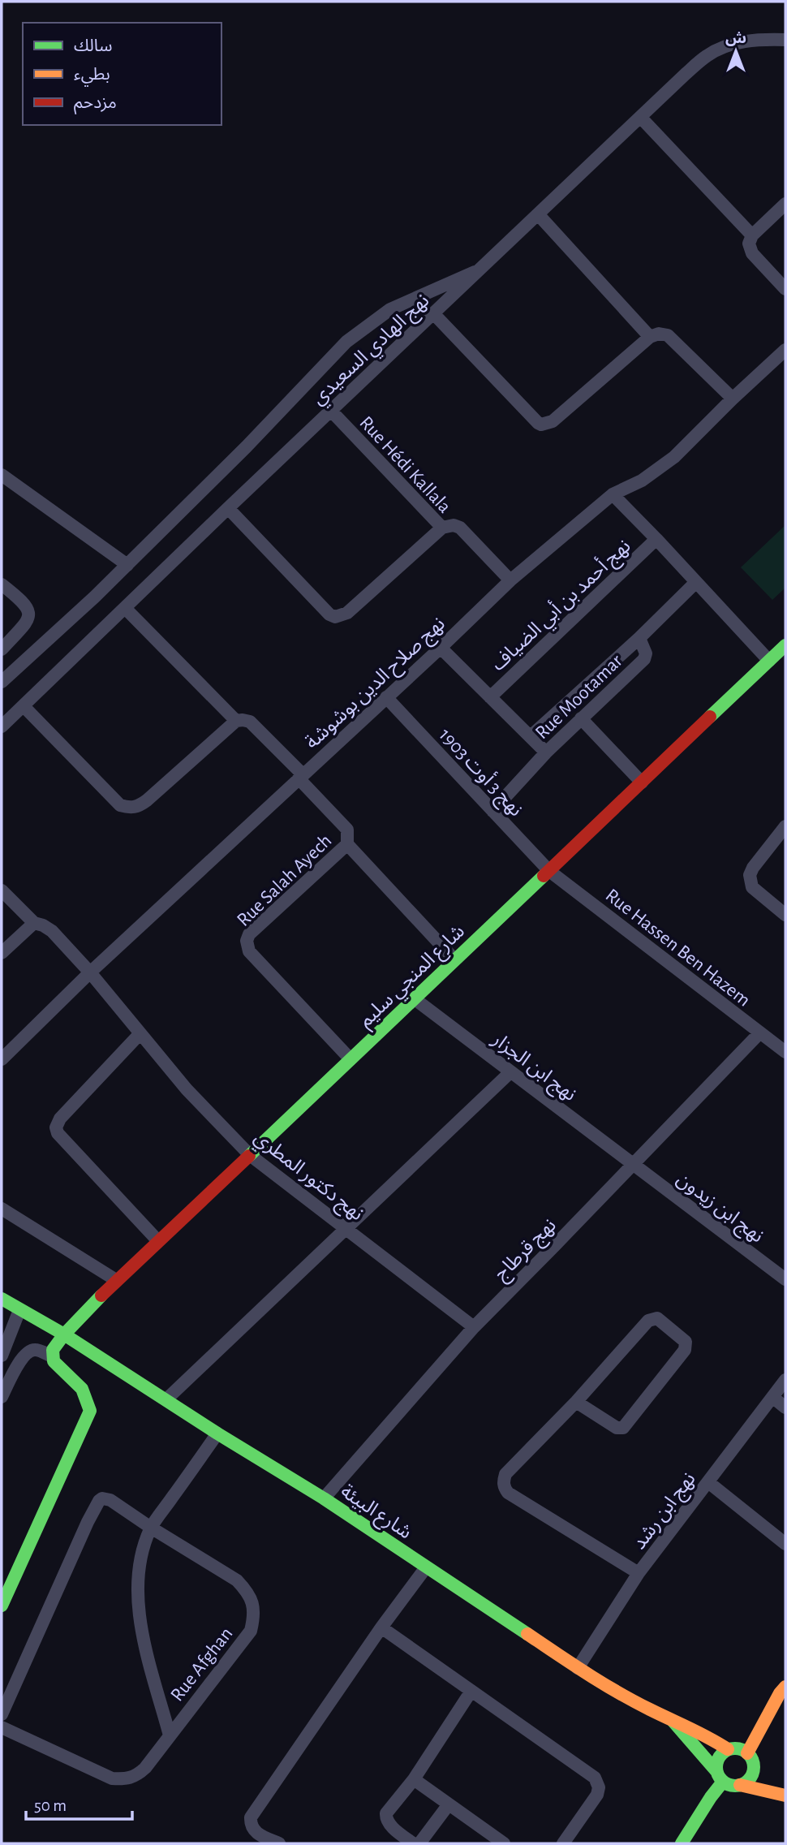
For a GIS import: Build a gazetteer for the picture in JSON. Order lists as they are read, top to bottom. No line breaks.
{"streets":{"street":["نهج الهادي السعيدي","Rue Hédi Kallala","نهج أحمد بن أبي الضياف","نهج صلاح الدين بوشوشة","Rue Mootamar","نهج 3 أوت 1903","Rue Salah Ayech","Rue Hassen Ben Hazem","شارع المنجي سليم","نهج ابن الجزار","نهج دكتور المطري","نهج ابن زيدون","نهج قرطاج","نهج ابن رشد","شارع البيئة","Rue Afghan"]},"crossings":[["نهج الهادي السعيدي","Rue Hédi Kallala"],["نهج صلاح الدين بوشوشة","نهج 3 أوت 1903"],["نهج صلاح الدين بوشوشة","نهج دكتور المطري"],["Rue Mootamar","نهج 3 أوت 1903"],["نهج 3 أوت 1903","Rue Hassen Ben Hazem"],["نهج 3 أوت 1903","شارع المنجي سليم"],["Rue Salah Ayech","شارع المنجي سليم"],["Rue Hassen Ben Hazem","شارع المنجي سليم"],["Rue Hassen Ben Hazem","نهج قرطاج"],["شارع المنجي سليم","نهج ابن الجزار"],["شارع المنجي سليم","نهج دكتور المطري"],["شارع المنجي سليم","شارع البيئة"],["نهج ابن الجزار","نهج ابن زيدون"],["نهج ابن الجزار","نهج قرطاج"],["نهج دكتور المطري","نهج قرطاج"],["نهج ابن زيدون","نهج قرطاج"],["نهج قرطاج","شارع البيئة"],["نهج ابن رشد","شارع البيئة"]],"legend":["سالك","بطيء","مزدحم"],"scale_bar":"50 m","north":"top"}
